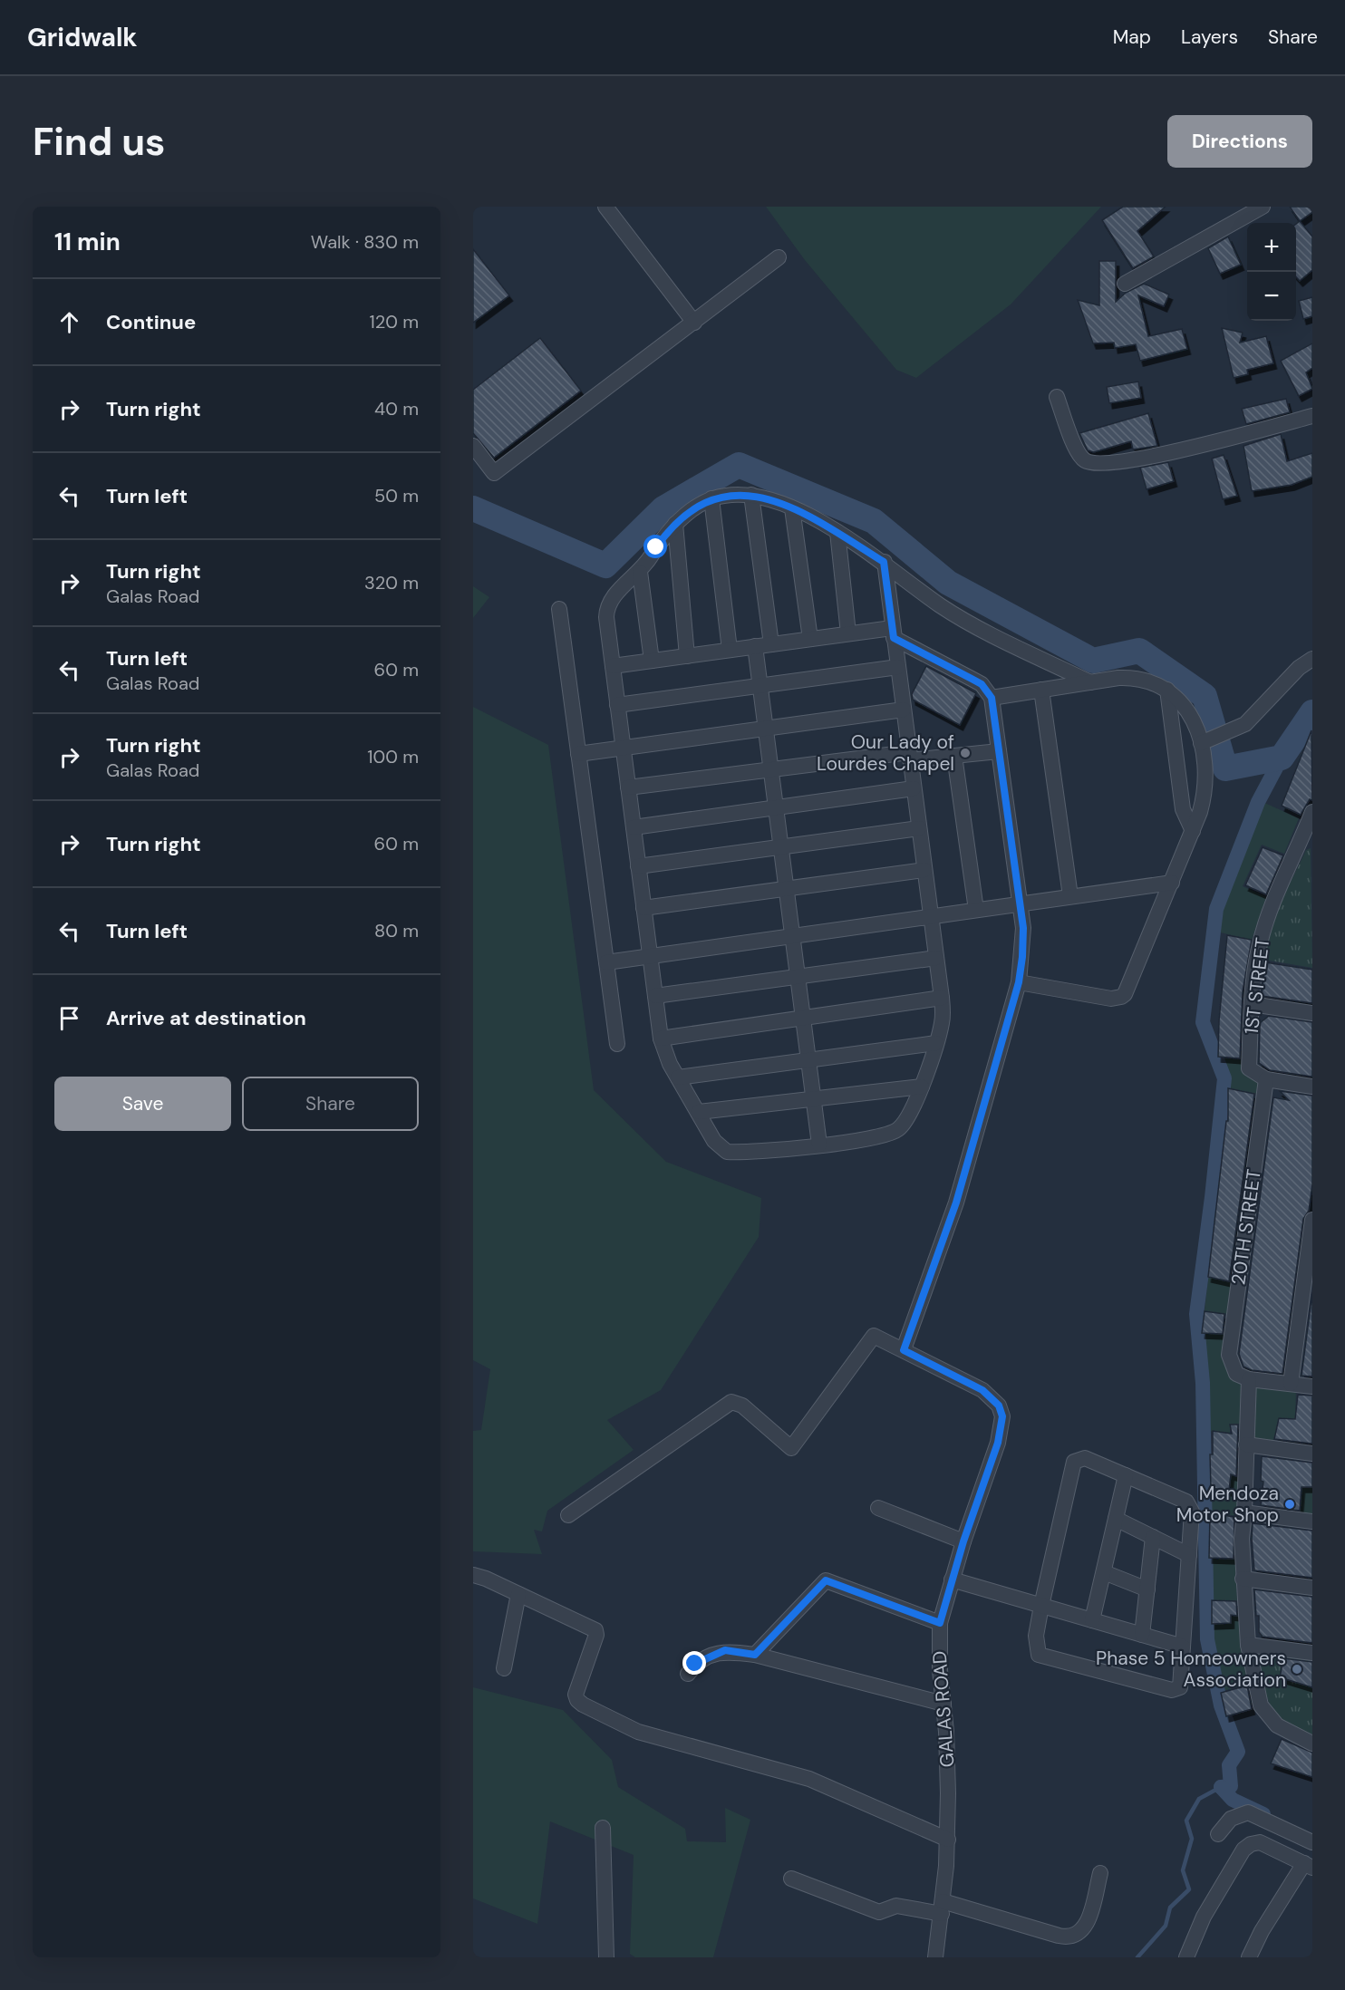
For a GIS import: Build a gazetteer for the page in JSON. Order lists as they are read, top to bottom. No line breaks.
{"streets":{"street":["1ST STREET","20TH STREET","GALAS ROAD"]},"crossings":[["1ST STREET","20TH STREET"]],"places":["Our Lady of Lourdes Chapel","Mendoza Motor Shop","Phase 5 Homeowners Association"],"page":{"header":"Gridwalk","nav":["Map","Layers","Share"],"buttons":["Directions",["Save","Share"]],"title":"Find us","heading":["11 min","Walk · 830 m"],"map_buttons":["+","−"],"list":[["Continue","120 m"],["Turn right","40 m"],["Turn left","50 m"],["Turn right","Galas Road","320 m"],["Turn left","Galas Road","60 m"],["Turn right","Galas Road","100 m"],["Turn right","60 m"],["Turn left","80 m"],"Arrive at destination"]}}
